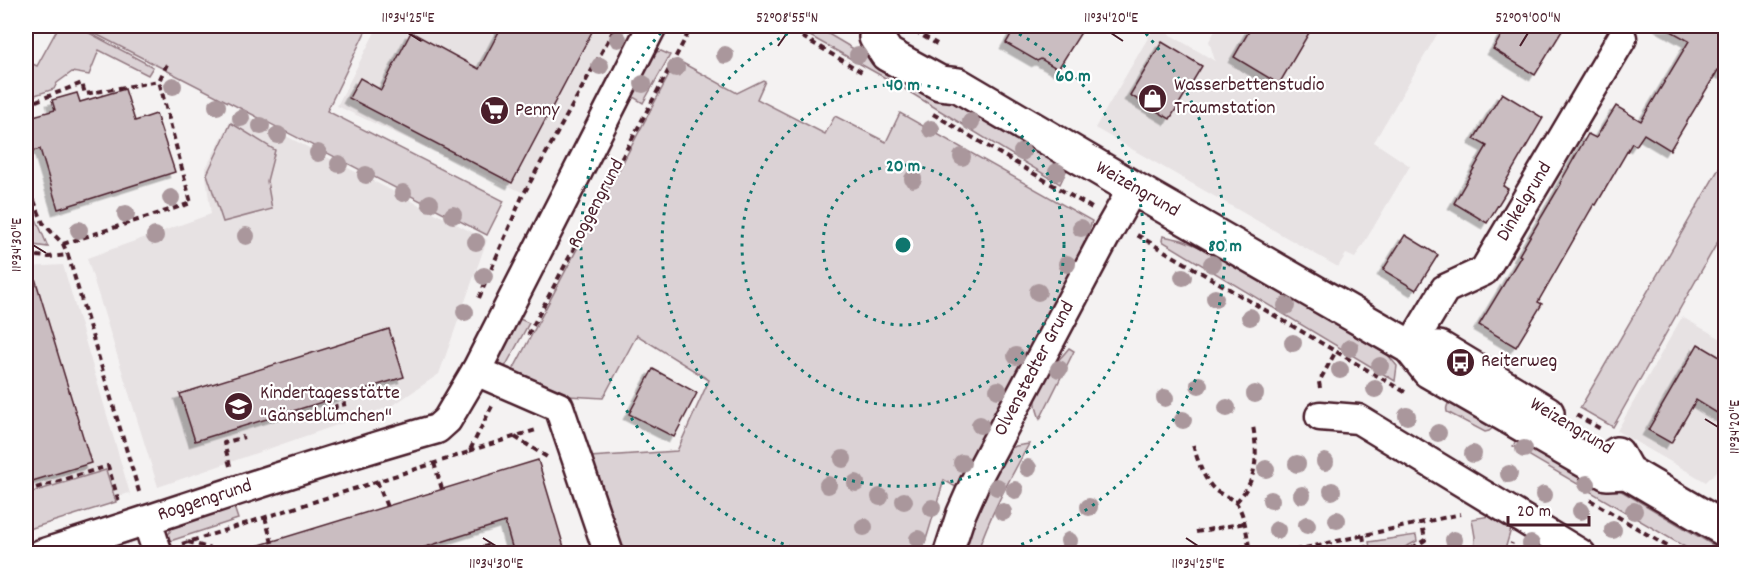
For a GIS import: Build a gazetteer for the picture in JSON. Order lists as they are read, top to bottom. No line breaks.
{"streets":{"main road":["Weizengrund"],"street":["Dinkelgrund","Roggengrund","Olvenstedter Grund"]},"crossings":[["Weizengrund","Dinkelgrund"],["Weizengrund","Olvenstedter Grund"]],"places":{"shop":["Wasserbettenstudio Traumstation"],"supermarket":["Penny"],"bus stop":["Reiterweg"],"school or university":["Kindertagesstätte \"Gänseblümchen\""]},"scale_bar":"20 m","coordinates":["11°34'25\"E","52°08'55\"N","11°34'20\"E","52°09'00\"N","11°34'30\"E"],"rings":["60 m","40 m","20 m","80 m"]}
